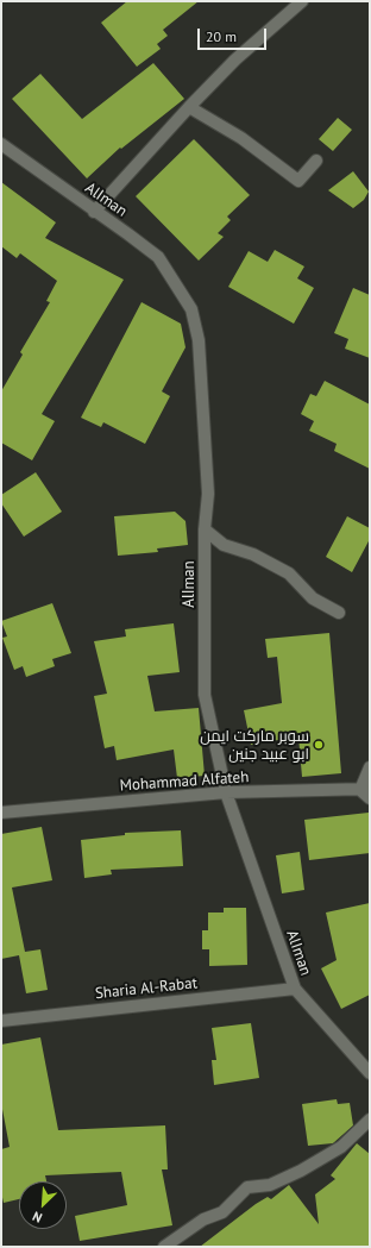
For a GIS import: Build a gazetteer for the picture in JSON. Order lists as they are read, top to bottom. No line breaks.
{"streets":{"street":["AlIman","Mohammad Alfateh","Sharia Al-Rabat"]},"crossings":[["AlIman","Mohammad Alfateh"],["AlIman","Sharia Al-Rabat"]],"places":["سوبر ماركت ايمن ابو عبيد جنين"],"scale_bar":"20 m","north":"bottom left"}
